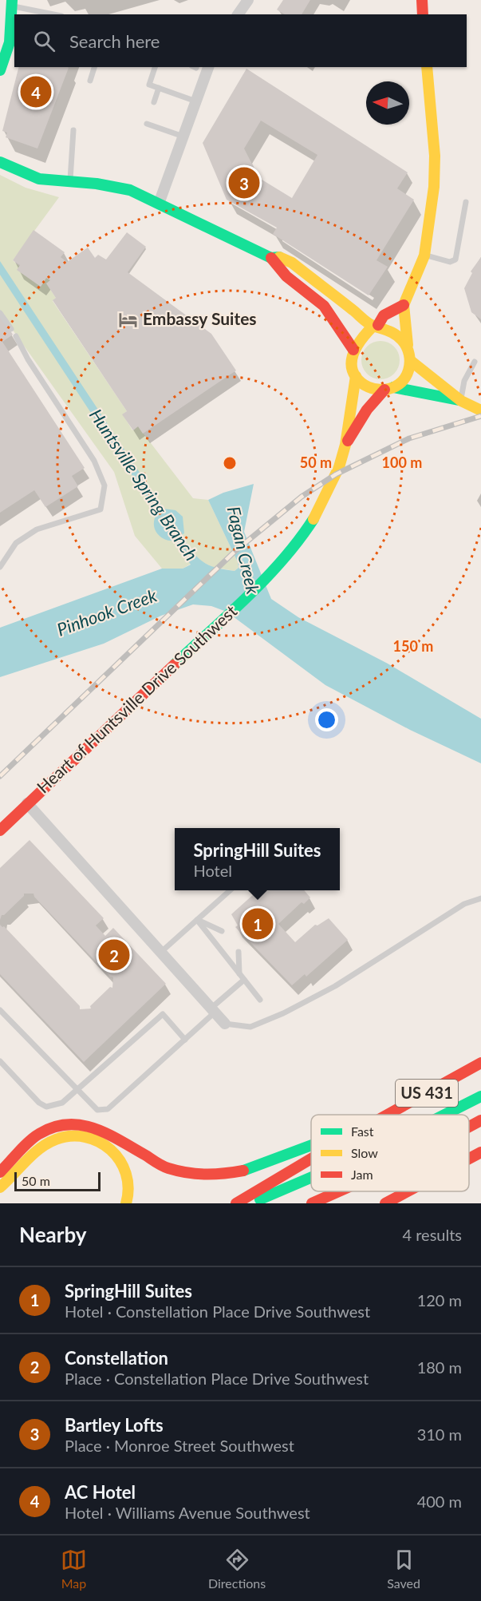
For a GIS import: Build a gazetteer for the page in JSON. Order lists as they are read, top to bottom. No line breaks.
{"streets":{"main road":["Heart of Huntsville Drive Southwest","US 431"]},"water":["Huntsville Spring Branch","Fagan Creek","Pinhook Creek"],"places":{"hotel":["Embassy Suites"]},"legend":["Fast","Slow","Jam"],"scale_bar":"50 m","north":"left","page":{"search":"Search here","pins":["4","3","1","2"],"popup":["SpringHill Suites","Hotel"],"scale":"50 m","heading":["Nearby","4 results"],"list":[{"mark":"1","name":"SpringHill Suites","note":"Hotel · Constellation Place Drive Southwest","value":"120 m"},{"mark":"2","name":"Constellation","note":"Place · Constellation Place Drive Southwest","value":"180 m"},{"mark":"3","name":"Bartley Lofts","note":"Place · Monroe Street Southwest","value":"310 m"},{"mark":"4","name":"AC Hotel","note":"Hotel · Williams Avenue Southwest","value":"400 m"}],"nav":["Map","Directions","Saved"]},"rings":["50 m","100 m","150 m"]}
